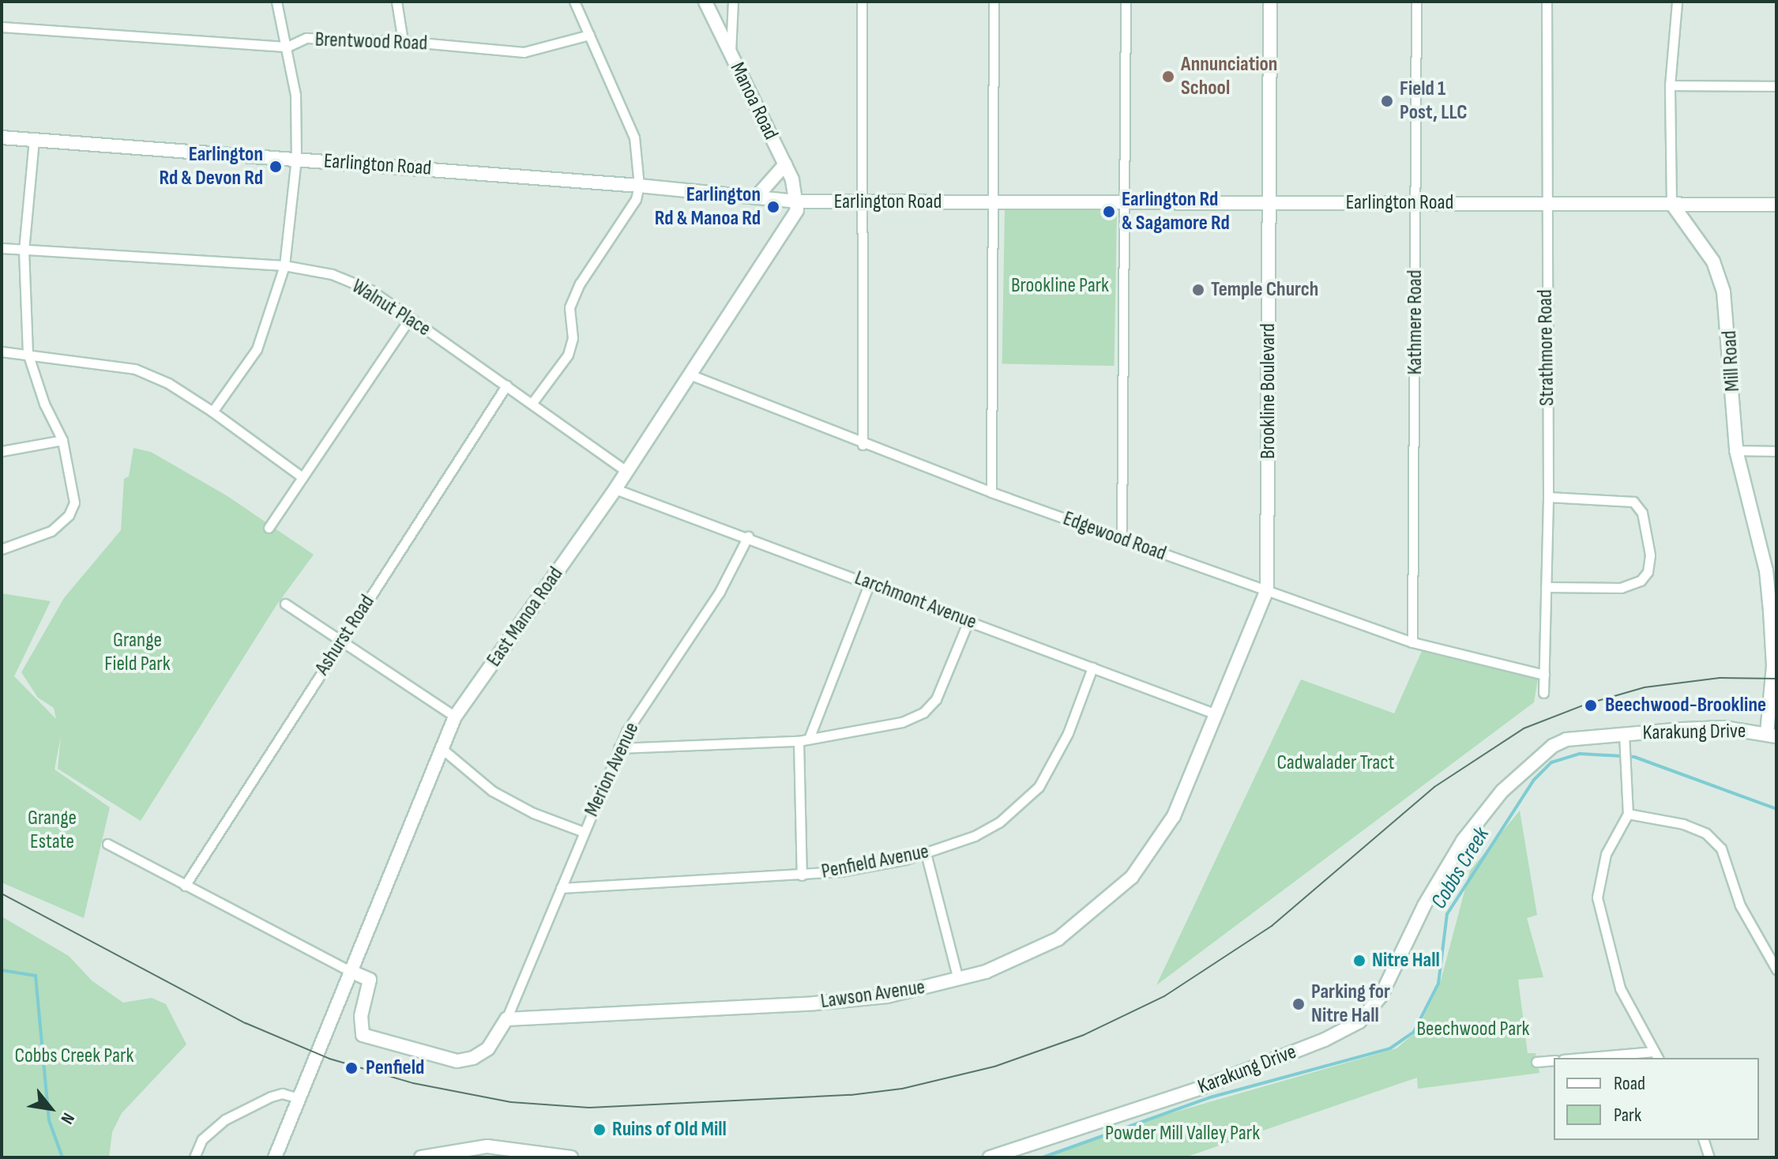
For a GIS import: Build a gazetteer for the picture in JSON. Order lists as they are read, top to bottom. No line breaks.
{"streets":{"street":["Brentwood Road","Manoa Road","Earlington Road","Walnut Place","Kathmere Road","Strathmore Road","Mill Road","Brookline Boulevard","Edgewood Road","Larchmont Avenue","East Manoa Road","Ashurst Road","Karakung Drive","Merion Avenue","Penfield Avenue","Lawson Avenue"]},"crossings":[["Manoa Road","Earlington Road"],["Manoa Road","East Manoa Road"],["Earlington Road","Kathmere Road"],["Earlington Road","Strathmore Road"],["Earlington Road","Mill Road"],["Earlington Road","Brookline Boulevard"],["Earlington Road","East Manoa Road"],["Walnut Place","East Manoa Road"],["Walnut Place","Ashurst Road"],["Kathmere Road","Edgewood Road"],["Strathmore Road","Edgewood Road"],["Mill Road","Karakung Drive"],["Brookline Boulevard","Edgewood Road"],["Brookline Boulevard","Lawson Avenue"],["Edgewood Road","East Manoa Road"],["Edgewood Road","Lawson Avenue"],["Larchmont Avenue","East Manoa Road"],["Larchmont Avenue","Merion Avenue"],["Larchmont Avenue","Penfield Avenue"],["Larchmont Avenue","Lawson Avenue"],["Merion Avenue","Penfield Avenue"],["Merion Avenue","Lawson Avenue"]],"water":["Cobbs Creek"],"parks":["Brookline Park","Grange Field Park","Cadwalader Tract","Grange Estate","Beechwood Park","Cobbs Creek Park","Powder Mill Valley Park"],"places":["Annunciation School","Field 1 Post, LLC","Earlington Rd & Devon Rd","Earlington Rd & Manoa Rd","Earlington Rd & Sagamore Rd","Temple Church","Beechwood-Brookline","Nitre Hall","Parking for Nitre Hall","Penfield","Ruins of Old Mill"],"legend":["Road","Park"],"north":"bottom right"}
